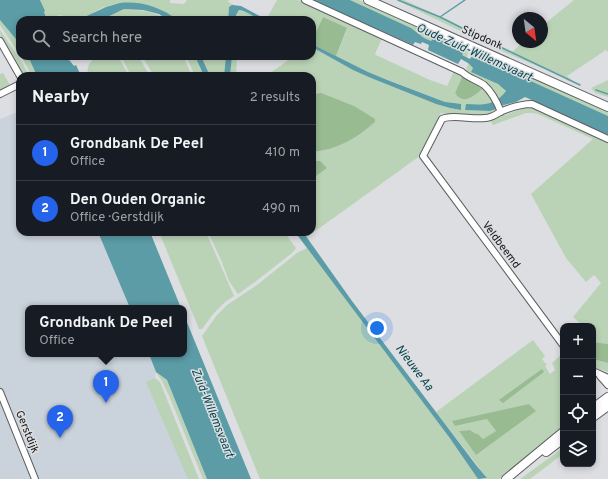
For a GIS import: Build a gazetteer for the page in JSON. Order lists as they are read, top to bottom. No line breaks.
{"streets":{"main road":["Stipdonk"],"street":["Veldbeemd","Gerstdijk"]},"water":["Oude Zuid-Willemsvaart","Nieuwe Aa","Zuid-Willemsvaart"],"north":"bottom right","page":{"search":"Search here","heading":["Nearby","2 results"],"list":[{"mark":"1","name":"Grondbank De Peel","note":"Office","value":"410 m"},{"mark":"2","name":"Den Ouden Organic","note":"Office · Gerstdijk","value":"490 m"}],"popup":["Grondbank De Peel","Office"],"map_buttons":["+","−"],"pins":["1","2"]}}
